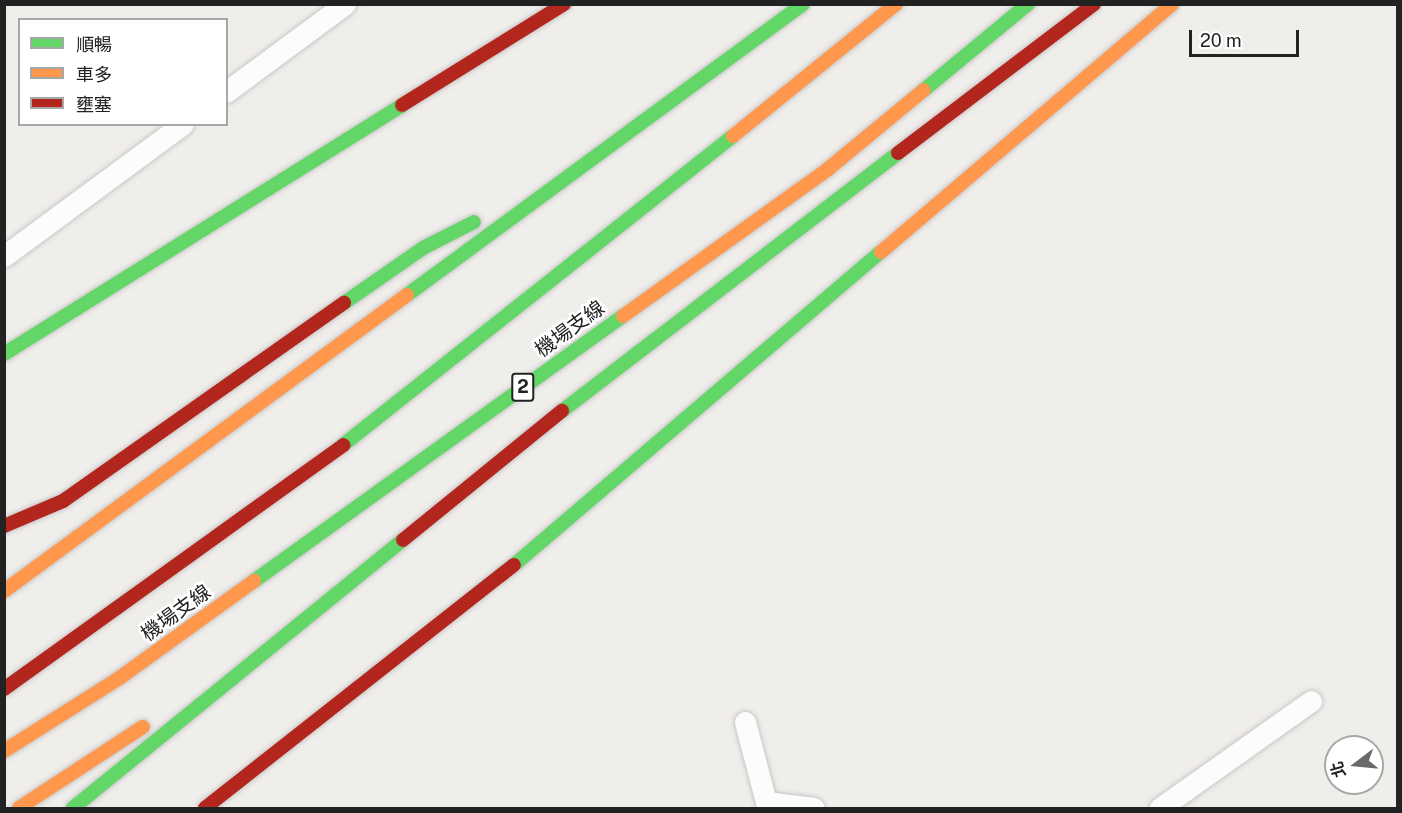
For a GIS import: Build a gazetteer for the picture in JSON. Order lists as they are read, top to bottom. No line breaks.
{"streets":{"highway":["機場支線","2"]},"legend":["順暢","車多","壅塞"],"scale_bar":"20 m","north":"left"}
